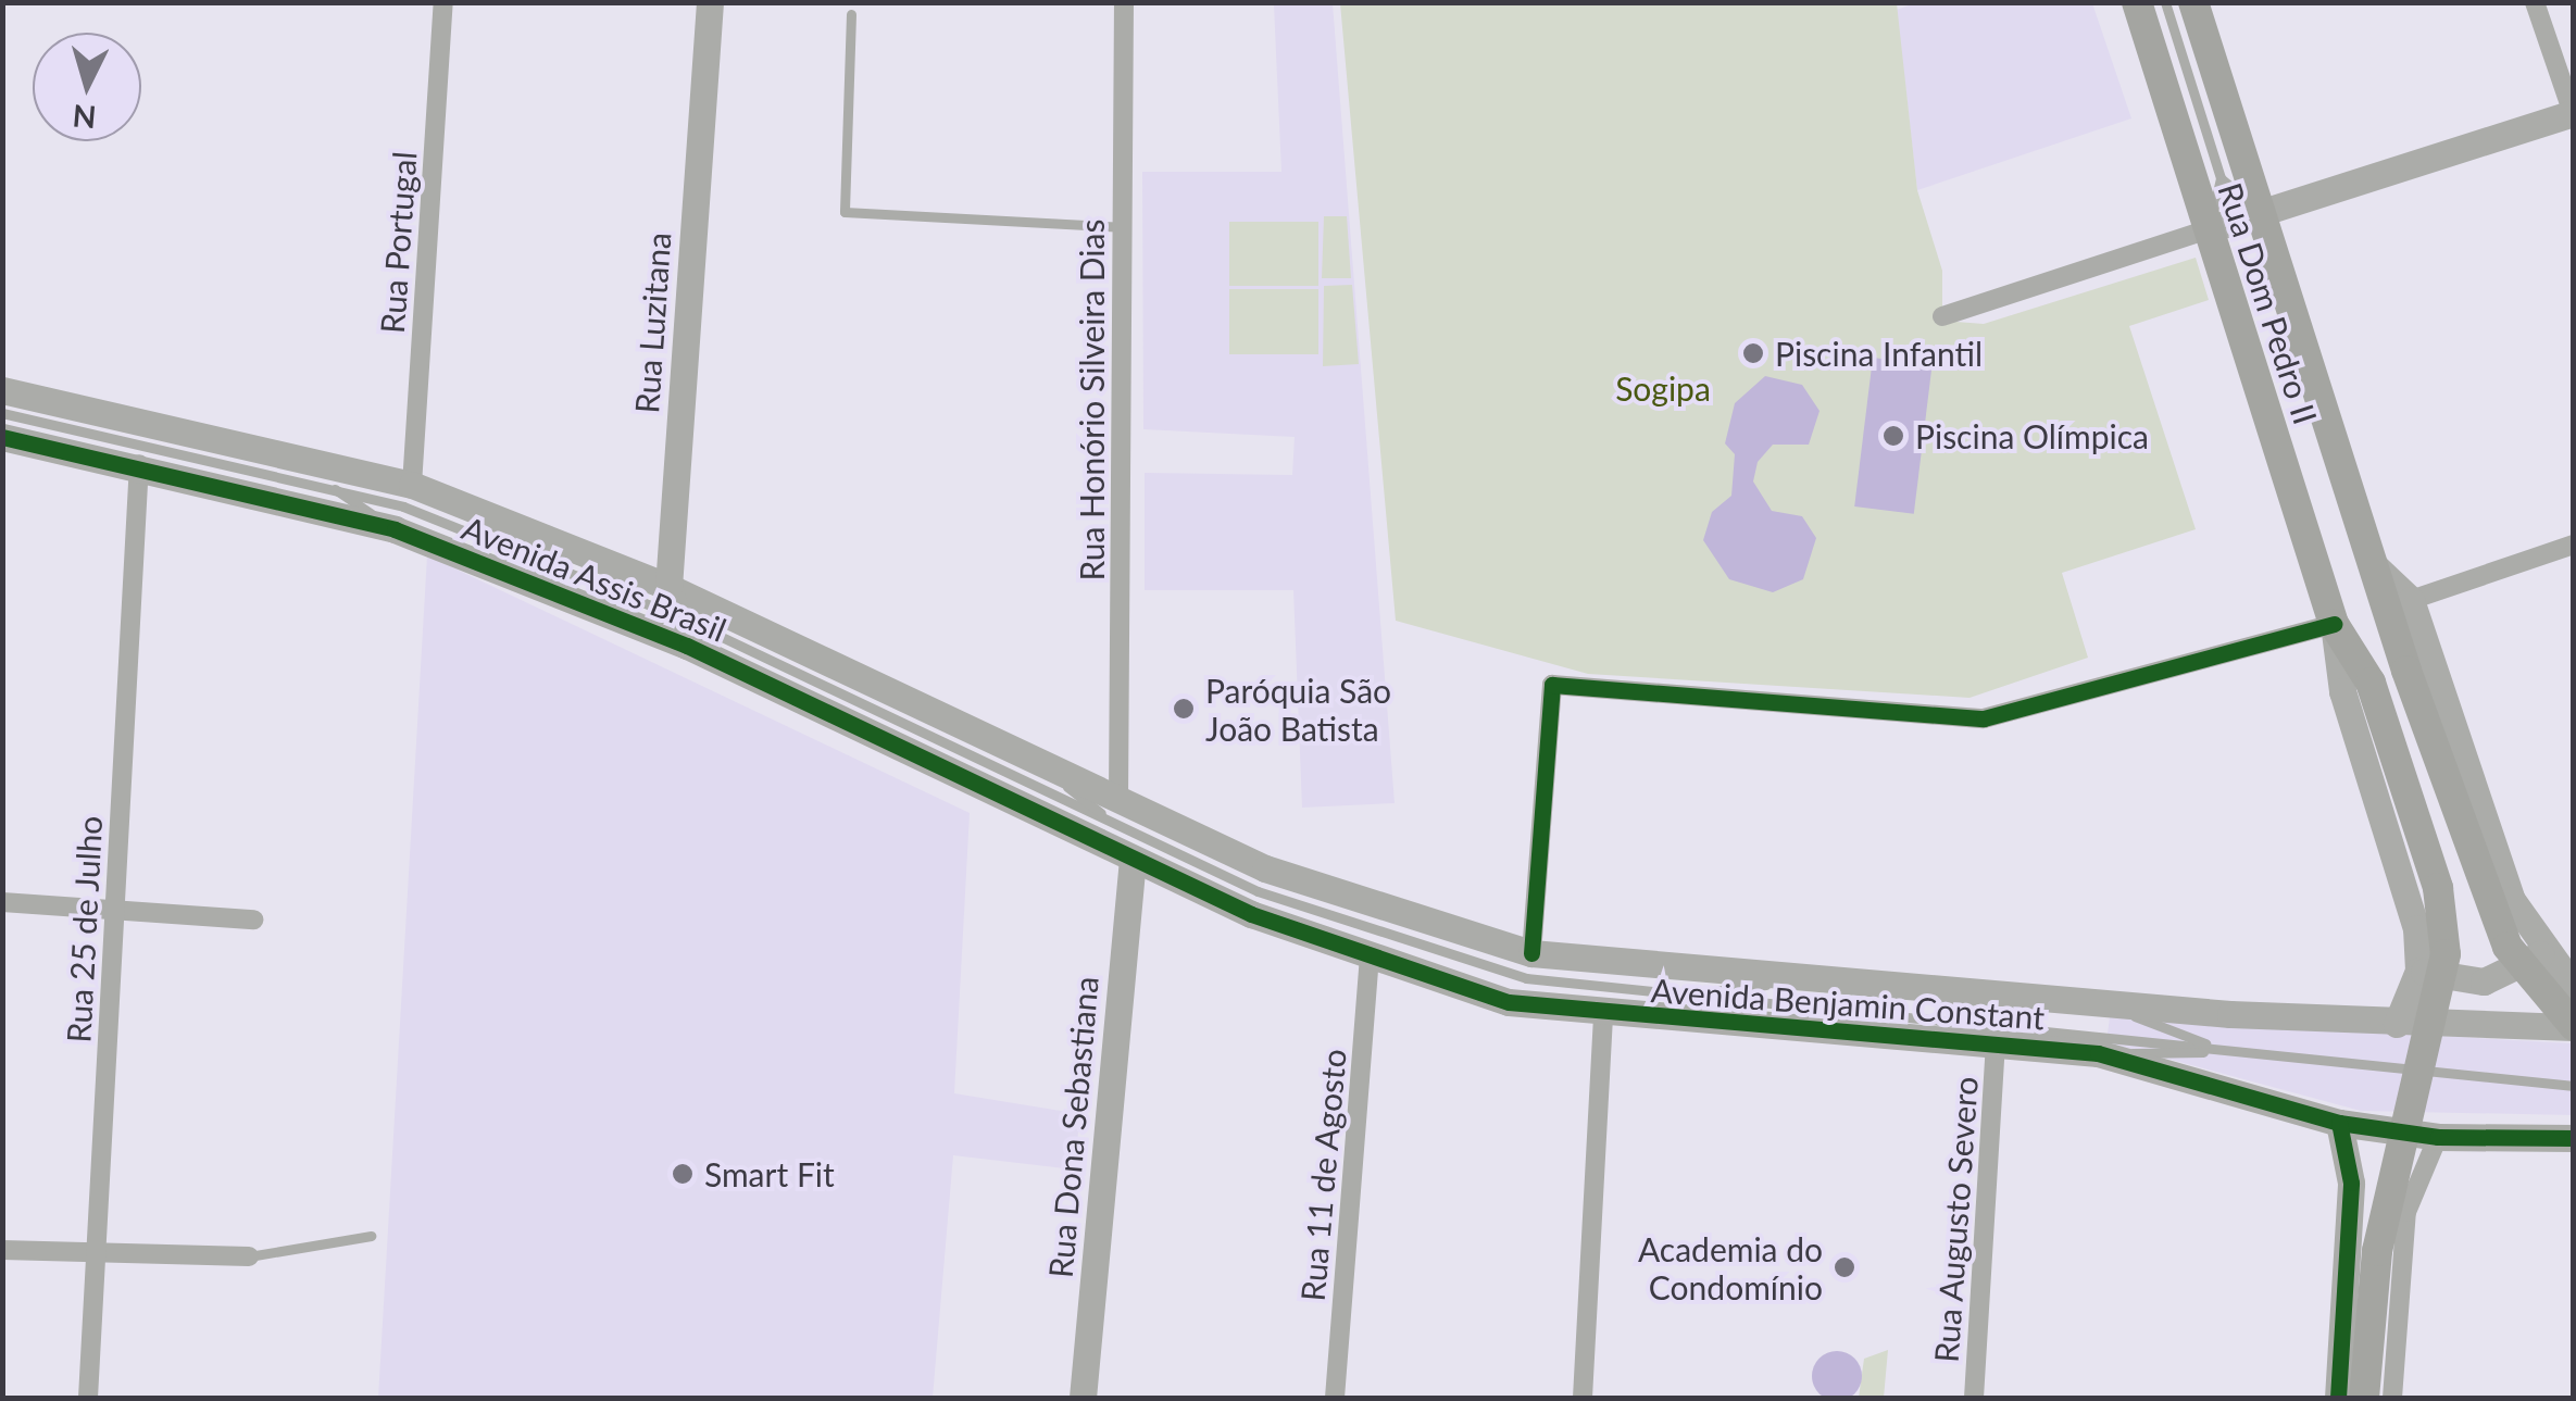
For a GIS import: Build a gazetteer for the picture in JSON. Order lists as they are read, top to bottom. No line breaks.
{"streets":{"main road":["Rua Dom Pedro II","Rua Luzitana","Avenida Assis Brasil","Avenida Benjamin Constant","Rua Dona Sebastiana"],"street":["Rua Portugal","Rua Honório Silveira Dias","Rua 25 de Julho","Rua 11 de Agosto","Rua Augusto Severo"]},"crossings":[["Rua Portugal","Avenida Assis Brasil"],["Rua Dom Pedro II","Avenida Benjamin Constant"],["Rua Luzitana","Avenida Assis Brasil"],["Rua Honório Silveira Dias","Avenida Assis Brasil"],["Rua Honório Silveira Dias","Avenida Benjamin Constant"],["Avenida Assis Brasil","Rua 25 de Julho"],["Avenida Assis Brasil","Avenida Benjamin Constant"],["Avenida Assis Brasil","Rua Dona Sebastiana"],["Avenida Benjamin Constant","Rua Dona Sebastiana"],["Avenida Benjamin Constant","Rua 11 de Agosto"],["Avenida Benjamin Constant","Rua Augusto Severo"]],"parks":["Sogipa"],"places":["Piscina Infantil","Piscina Olímpica","Paróquia São João Batista","Smart Fit","Academia do Condomínio"],"north":"bottom"}
